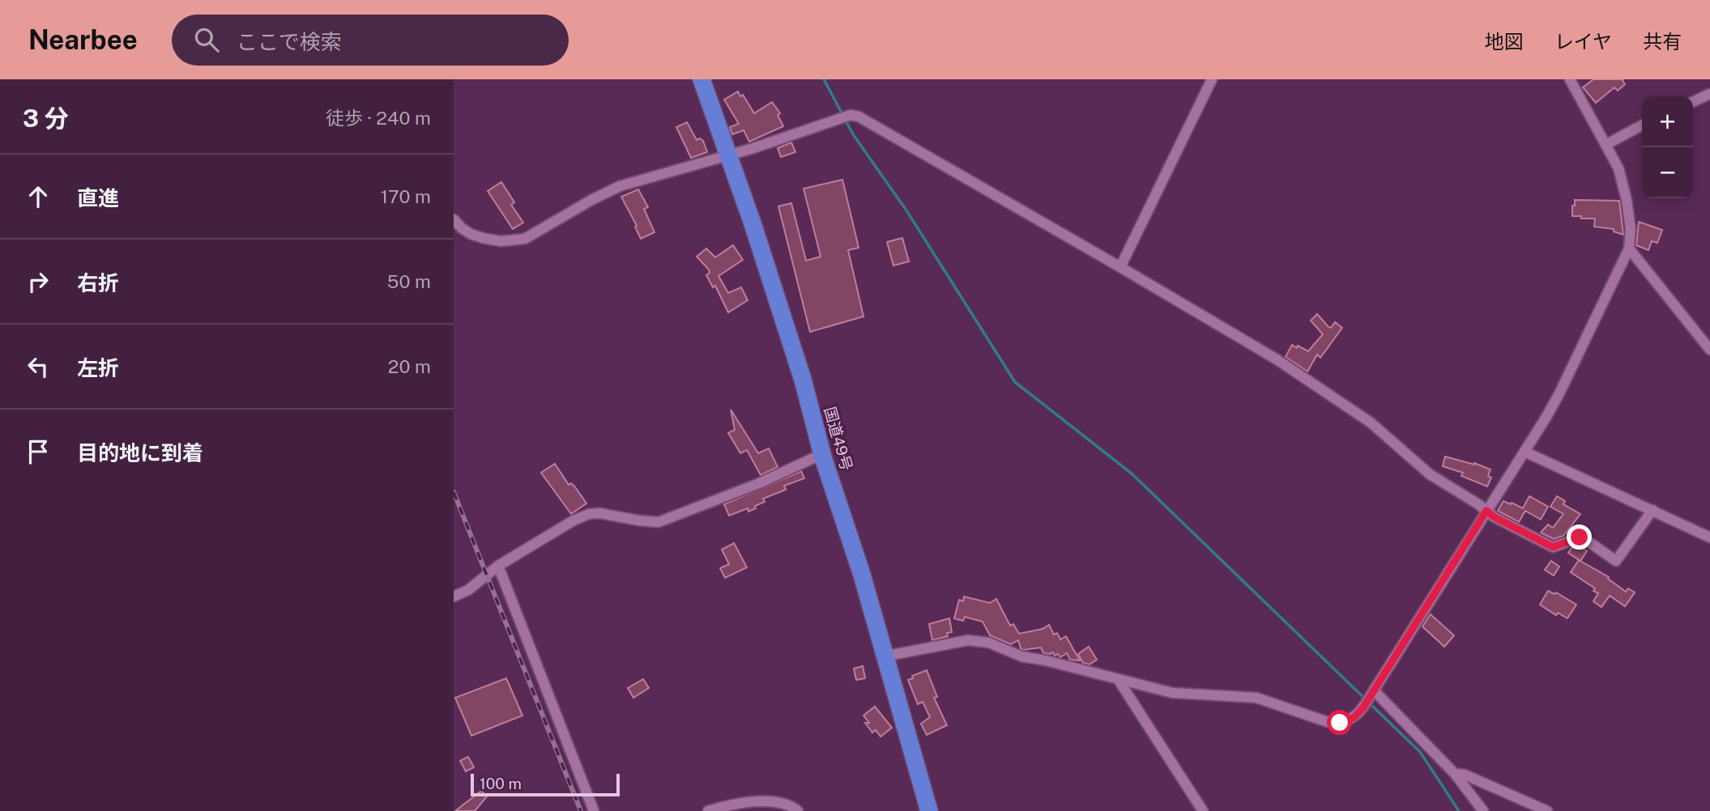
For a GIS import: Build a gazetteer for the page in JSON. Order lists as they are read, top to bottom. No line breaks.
{"streets":{"highway":["国道49号"]},"scale_bar":"100 m","page":{"header":"Nearbee","search":"ここで検索","nav":["地図","レイヤ","共有"],"heading":["3 分","徒歩 · 240 m"],"map_buttons":["+","−"],"list":[["直進","170 m"],["右折","50 m"],["左折","20 m"],"目的地に到着"],"scale":"100 m"}}
